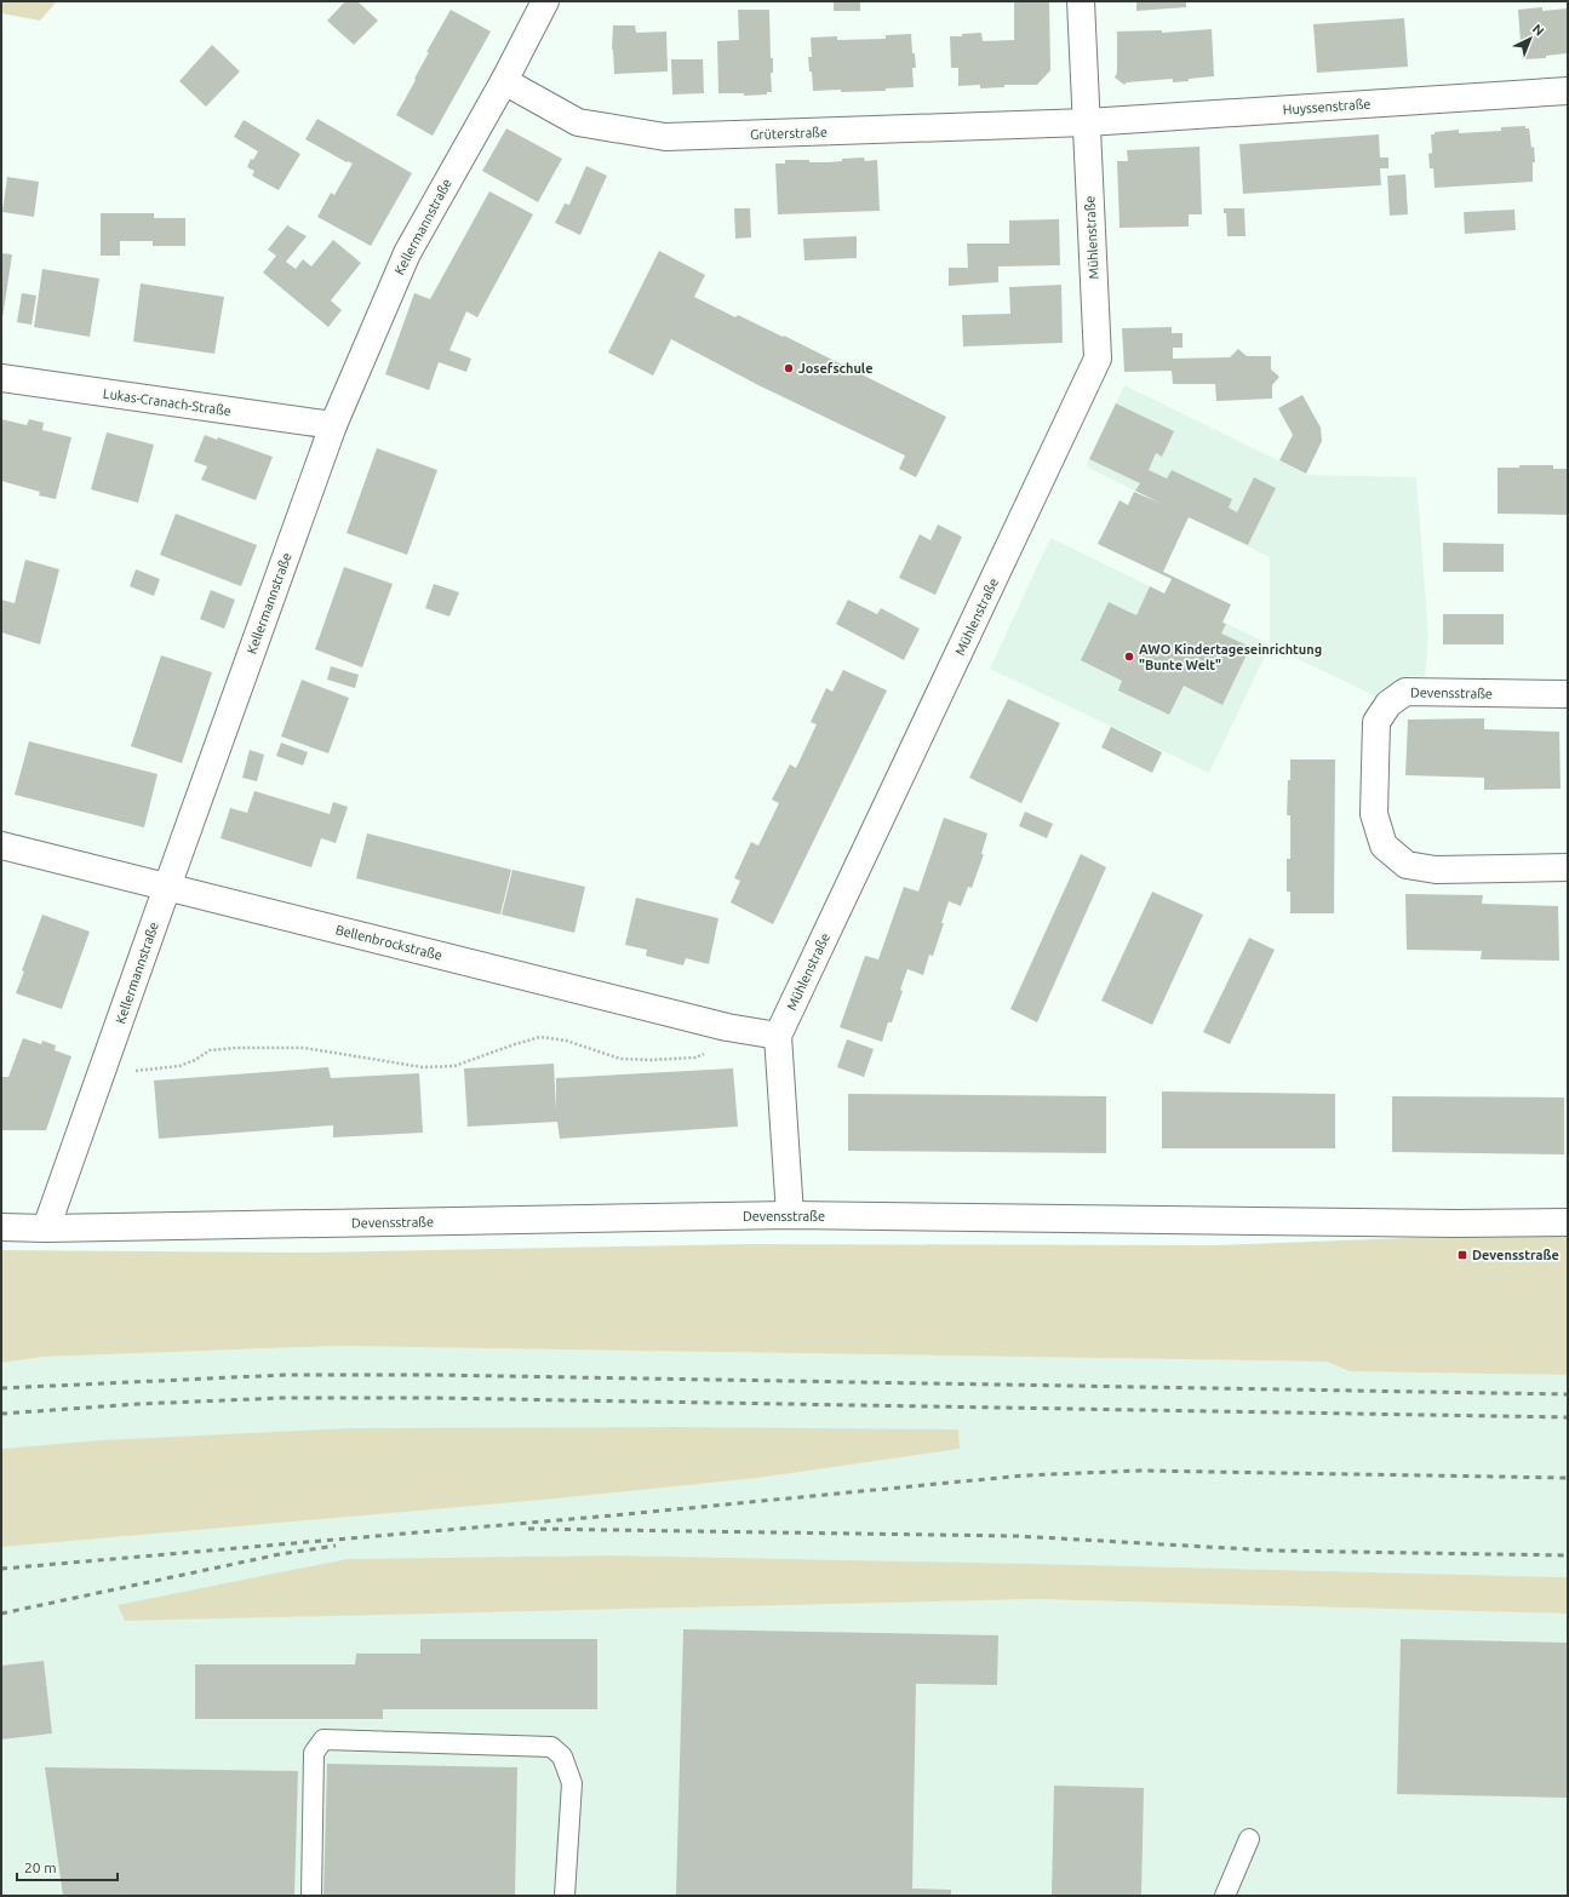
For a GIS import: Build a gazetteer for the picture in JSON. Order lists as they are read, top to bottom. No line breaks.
{"streets":{"street":["Huyssenstraße","Grüterstraße","Kellermannstraße","Mühlenstraße","Lukas-Cranach-Straße","Devensstraße","Bellenbrockstraße"]},"crossings":[["Huyssenstraße","Grüterstraße"],["Huyssenstraße","Mühlenstraße"],["Grüterstraße","Kellermannstraße"],["Grüterstraße","Mühlenstraße"],["Kellermannstraße","Lukas-Cranach-Straße"],["Kellermannstraße","Devensstraße"],["Kellermannstraße","Bellenbrockstraße"],["Mühlenstraße","Devensstraße"],["Mühlenstraße","Bellenbrockstraße"]],"places":{"other":["Josefschule","AWO Kindertageseinrichtung \"Bunte Welt\""],"transit":["Devensstraße"]},"scale_bar":"20 m","north":"top right"}
